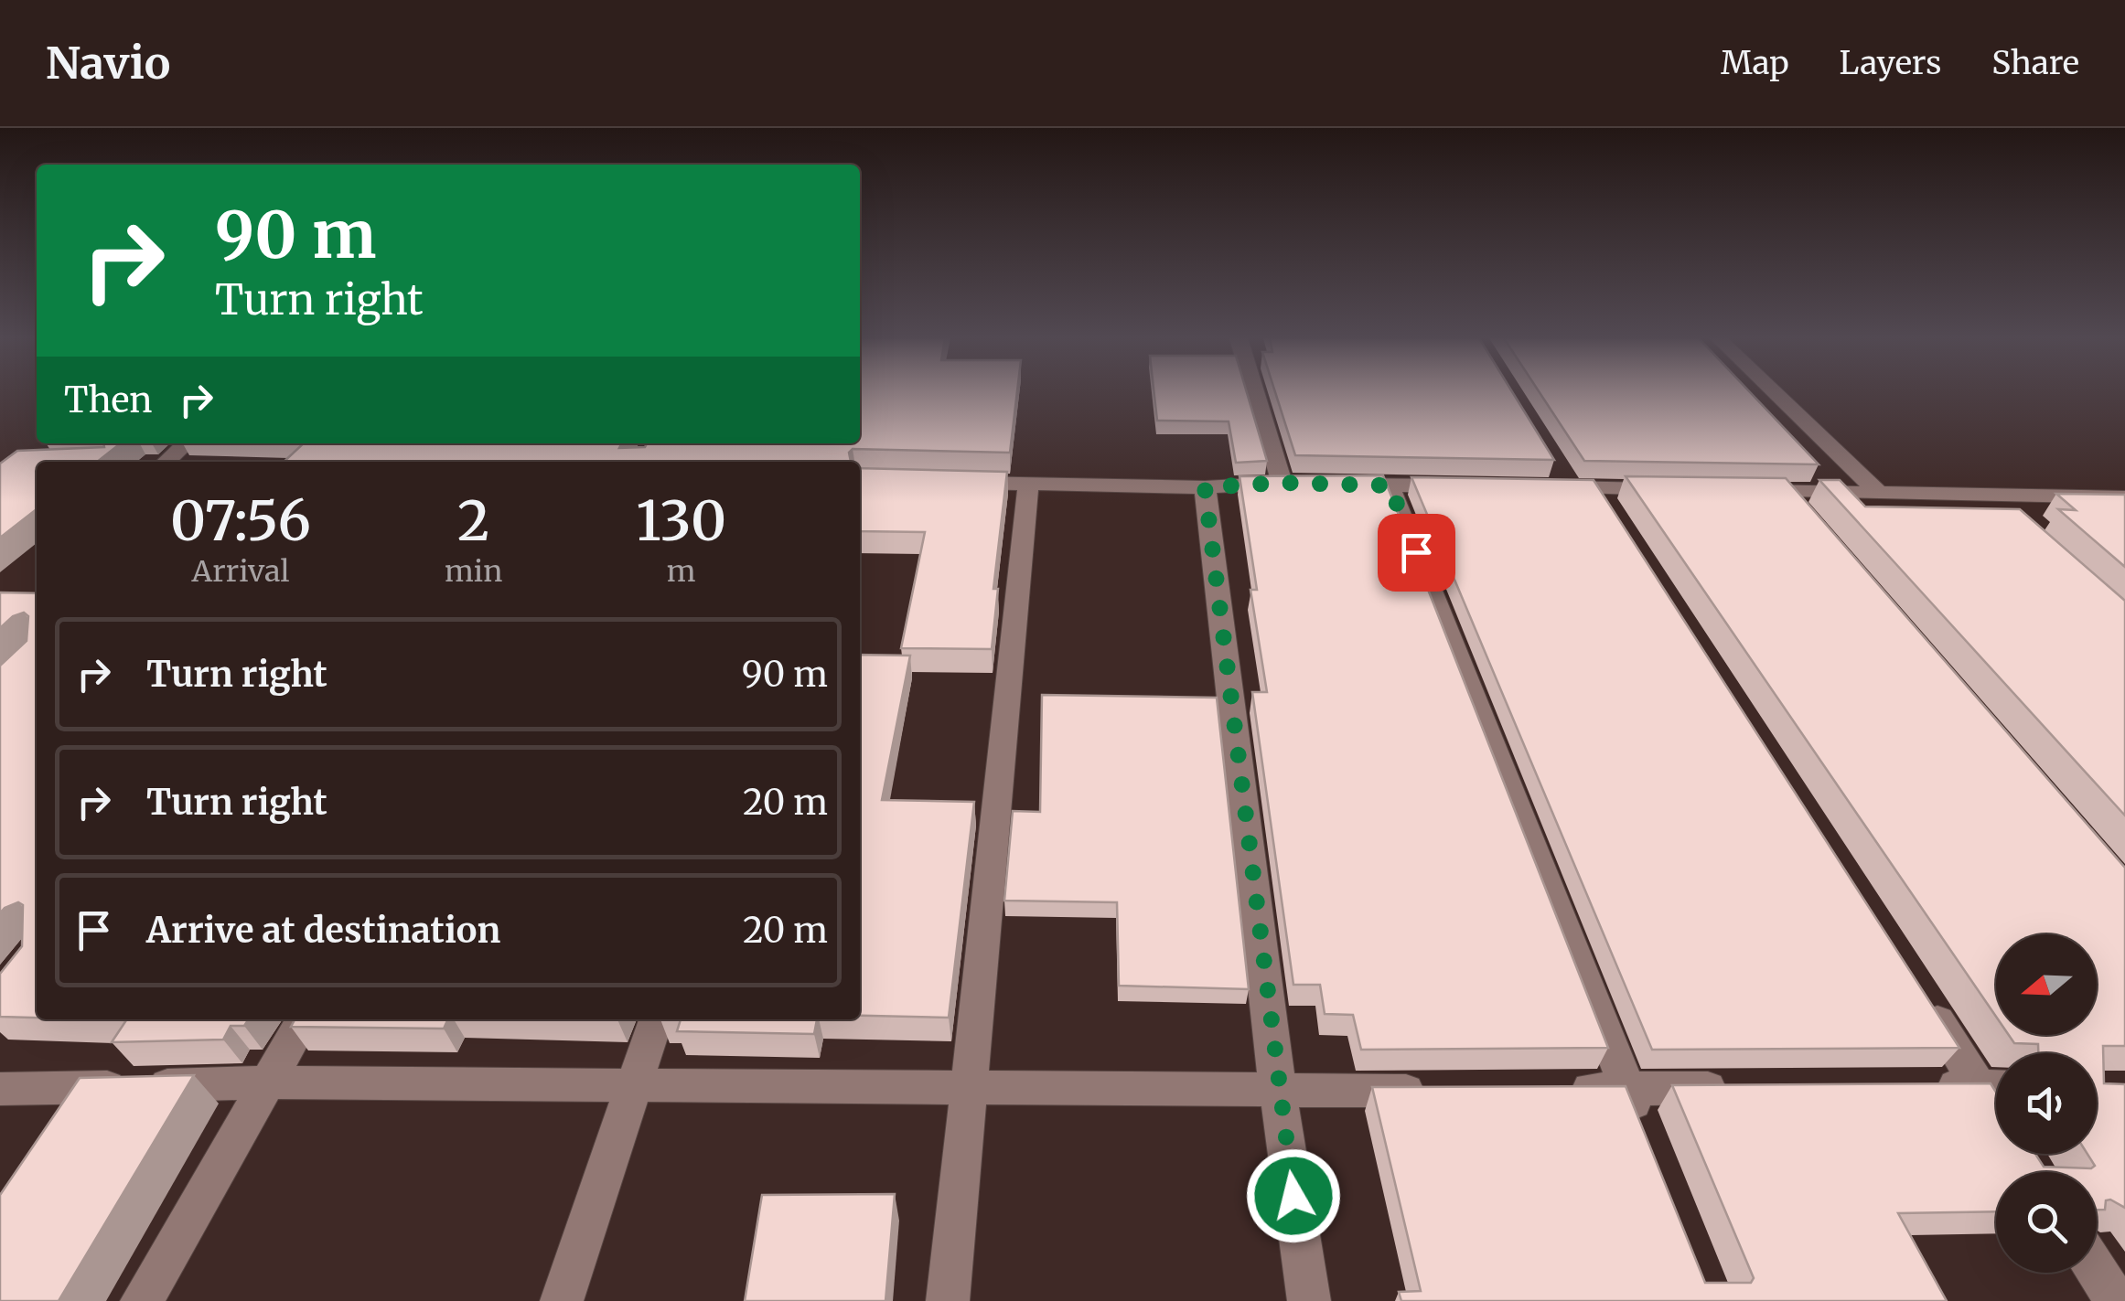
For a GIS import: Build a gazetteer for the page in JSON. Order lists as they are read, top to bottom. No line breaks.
{"north":"left","page":{"header":"Navio","nav":["Map","Layers","Share"],"turn":["90 m","Turn right"],"then":"Then","eta":["07:56","Arrival","2","min","130","m"],"list":[{"name":"Turn right","value":"90 m"},{"name":"Turn right","value":"20 m"},{"name":"Arrive at destination","value":"20 m"}]}}
